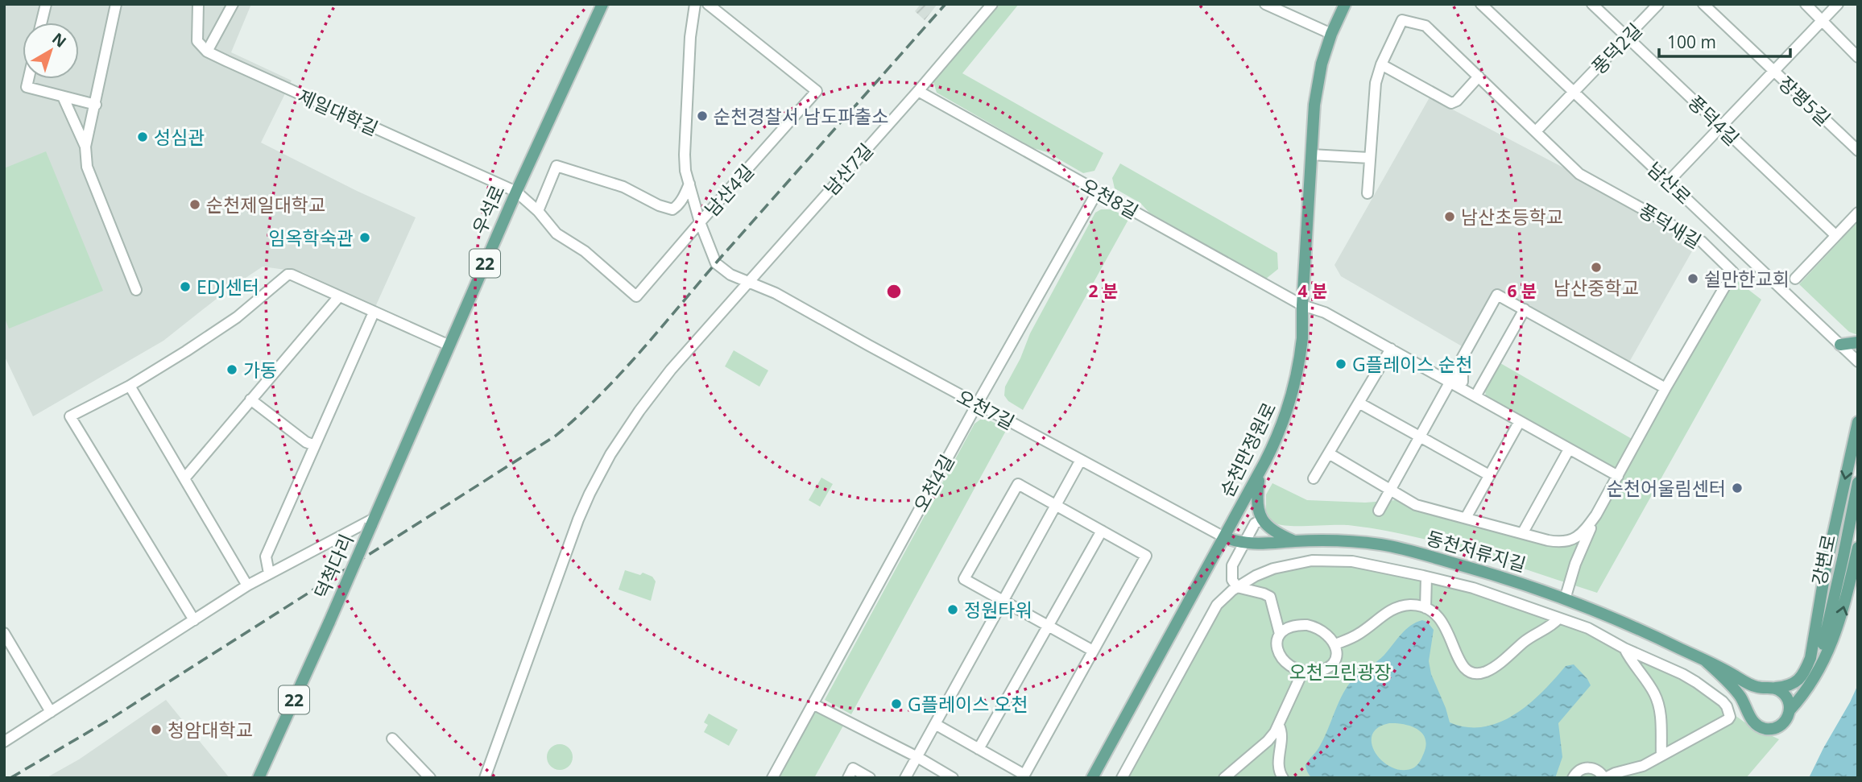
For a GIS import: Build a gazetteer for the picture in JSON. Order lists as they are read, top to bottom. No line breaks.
{"streets":{"main road":["우석로","22","순천만정원로","동천저류지길","강변로","덕척다리"],"street":["풍덕2길","장평5길","제일대학길","풍덕4길","남산7길","남산로","남산4길","오천8길","풍덕새길","오천7길","오천4길"]},"crossings":[["풍덕2길","풍덕4길"],["풍덕2길","남산로"],["풍덕2길","풍덕새길"],["제일대학길","남산4길"],["제일대학길","우석로"],["남산7길","오천8길"],["남산7길","오천7길"],["남산4길","오천7길"],["오천8길","순천만정원로"],["오천8길","오천4길"],["우석로","덕척다리"],["오천7길","순천만정원로"],["오천7길","오천4길"],["오천7길","동천저류지길"],["순천만정원로","동천저류지길"]],"parks":["오천그린광장"],"places":["순천경찰서 남도파출소","성심관","순천제일대학교","남산초등학교","임옥학숙관","남산중학교","쉴만한교회","EDJ센터","G플레이스 순천","가동","순천어울림센터","정원타워","G플레이스 오천","청암대학교"],"scale_bar":"100 m","north":"top right","rings":["2 분","4 분","6 분"]}
